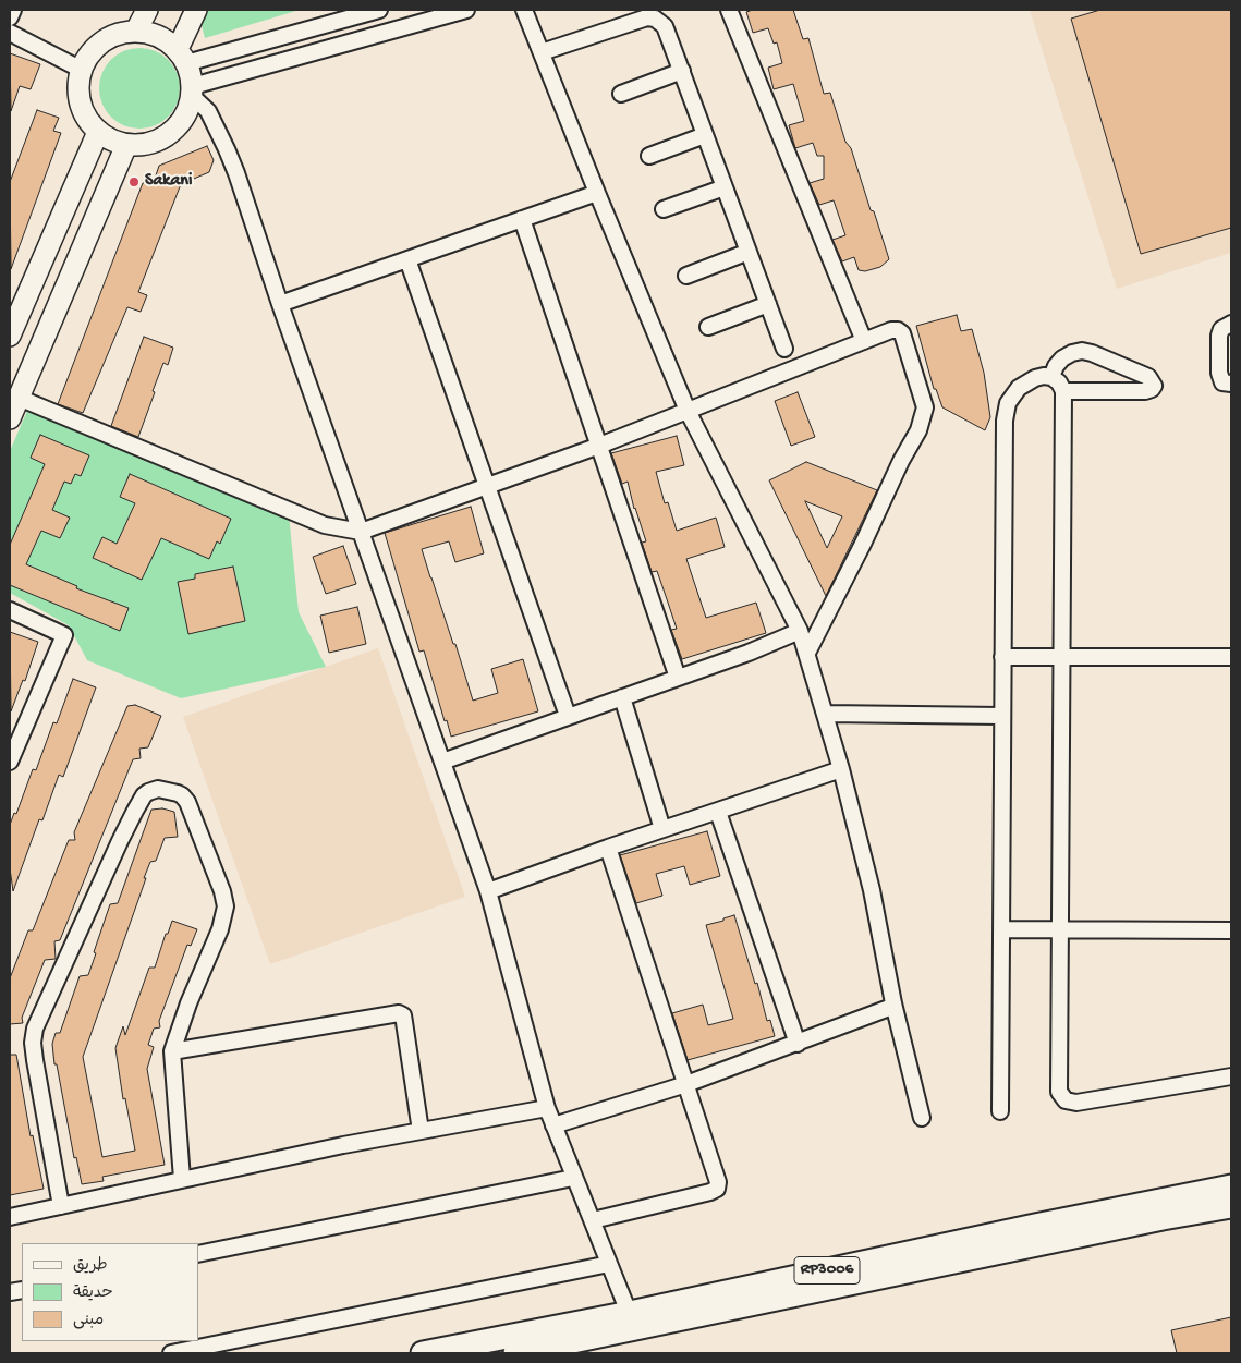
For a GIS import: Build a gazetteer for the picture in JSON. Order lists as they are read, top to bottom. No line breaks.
{"streets":{"main road":["RP3006"]},"places":["Sakani"],"legend":["طريق","حديقة","مبنى"]}
